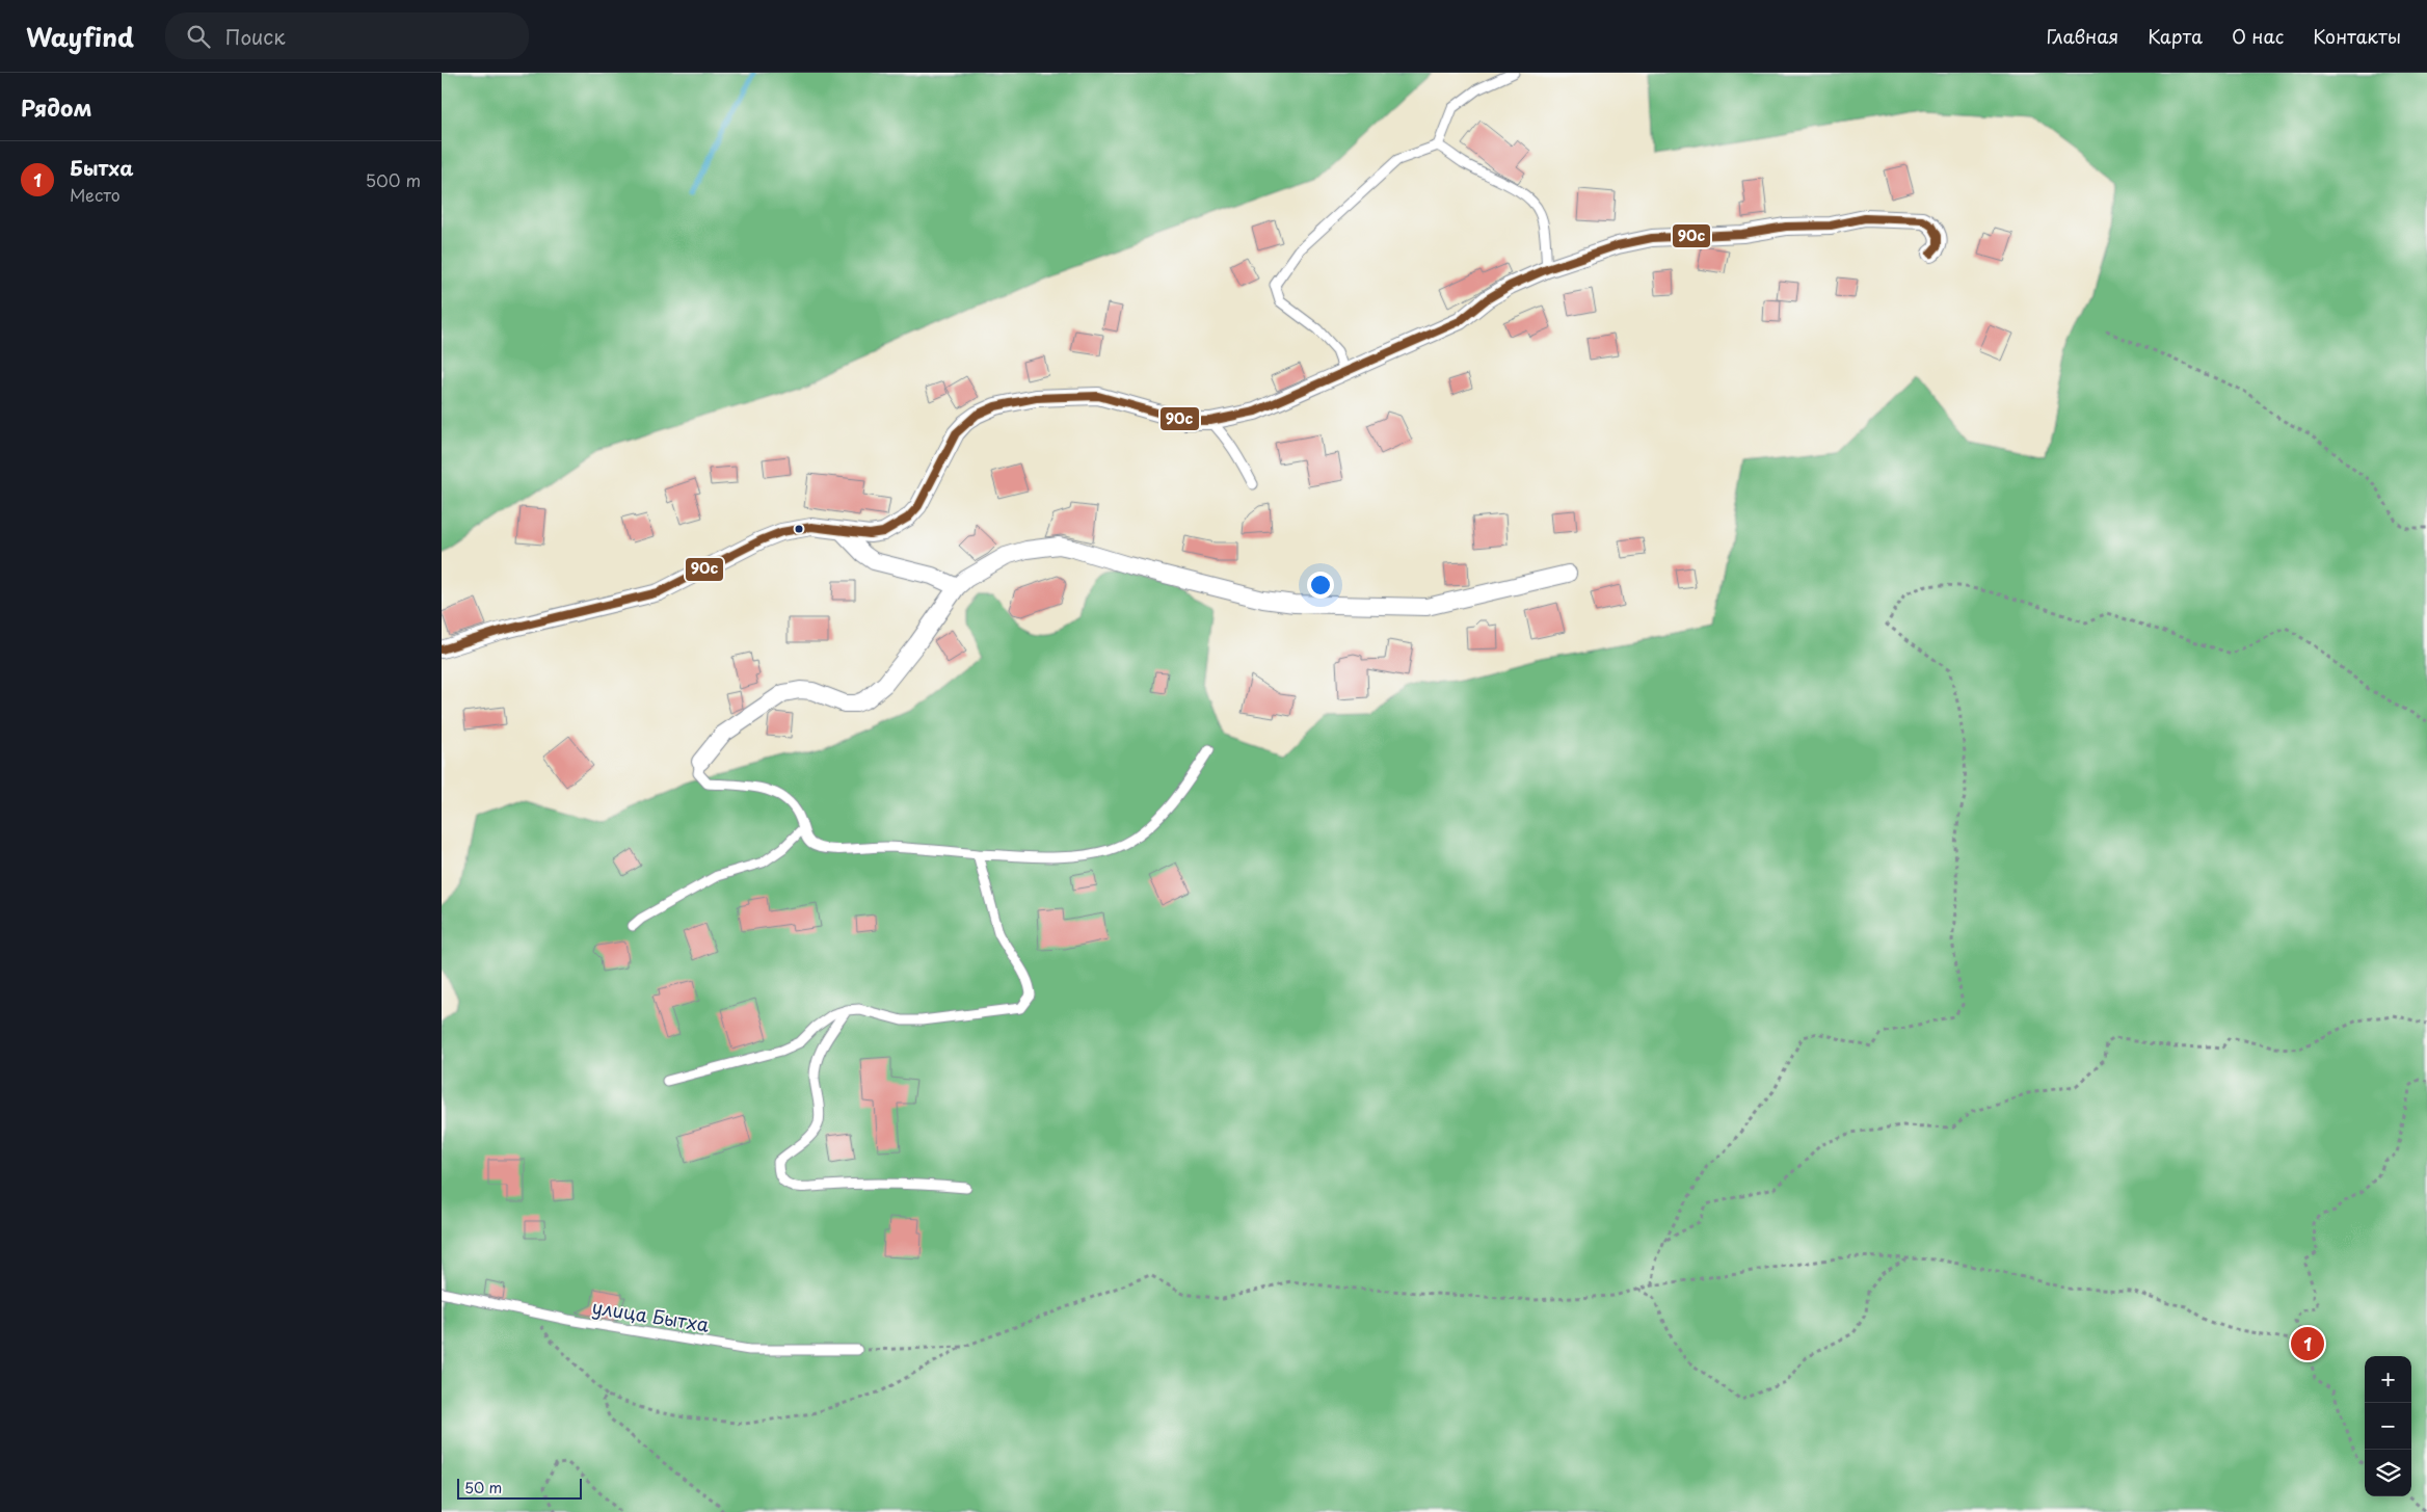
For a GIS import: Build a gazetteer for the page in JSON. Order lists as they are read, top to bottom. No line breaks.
{"streets":{"lane":["улица Бытха"]},"lines":["transit line 90с"],"scale_bar":"50 m","page":{"header":"Wayfind","search":"Поиск","nav":["Главная","Карта","О нас","Контакты"],"heading":"Рядом","list":[{"mark":"1","name":"Бытха","note":"Место","value":"500 m"}],"pins":"1","map_buttons":["+","−"],"scale":"50 m"}}
